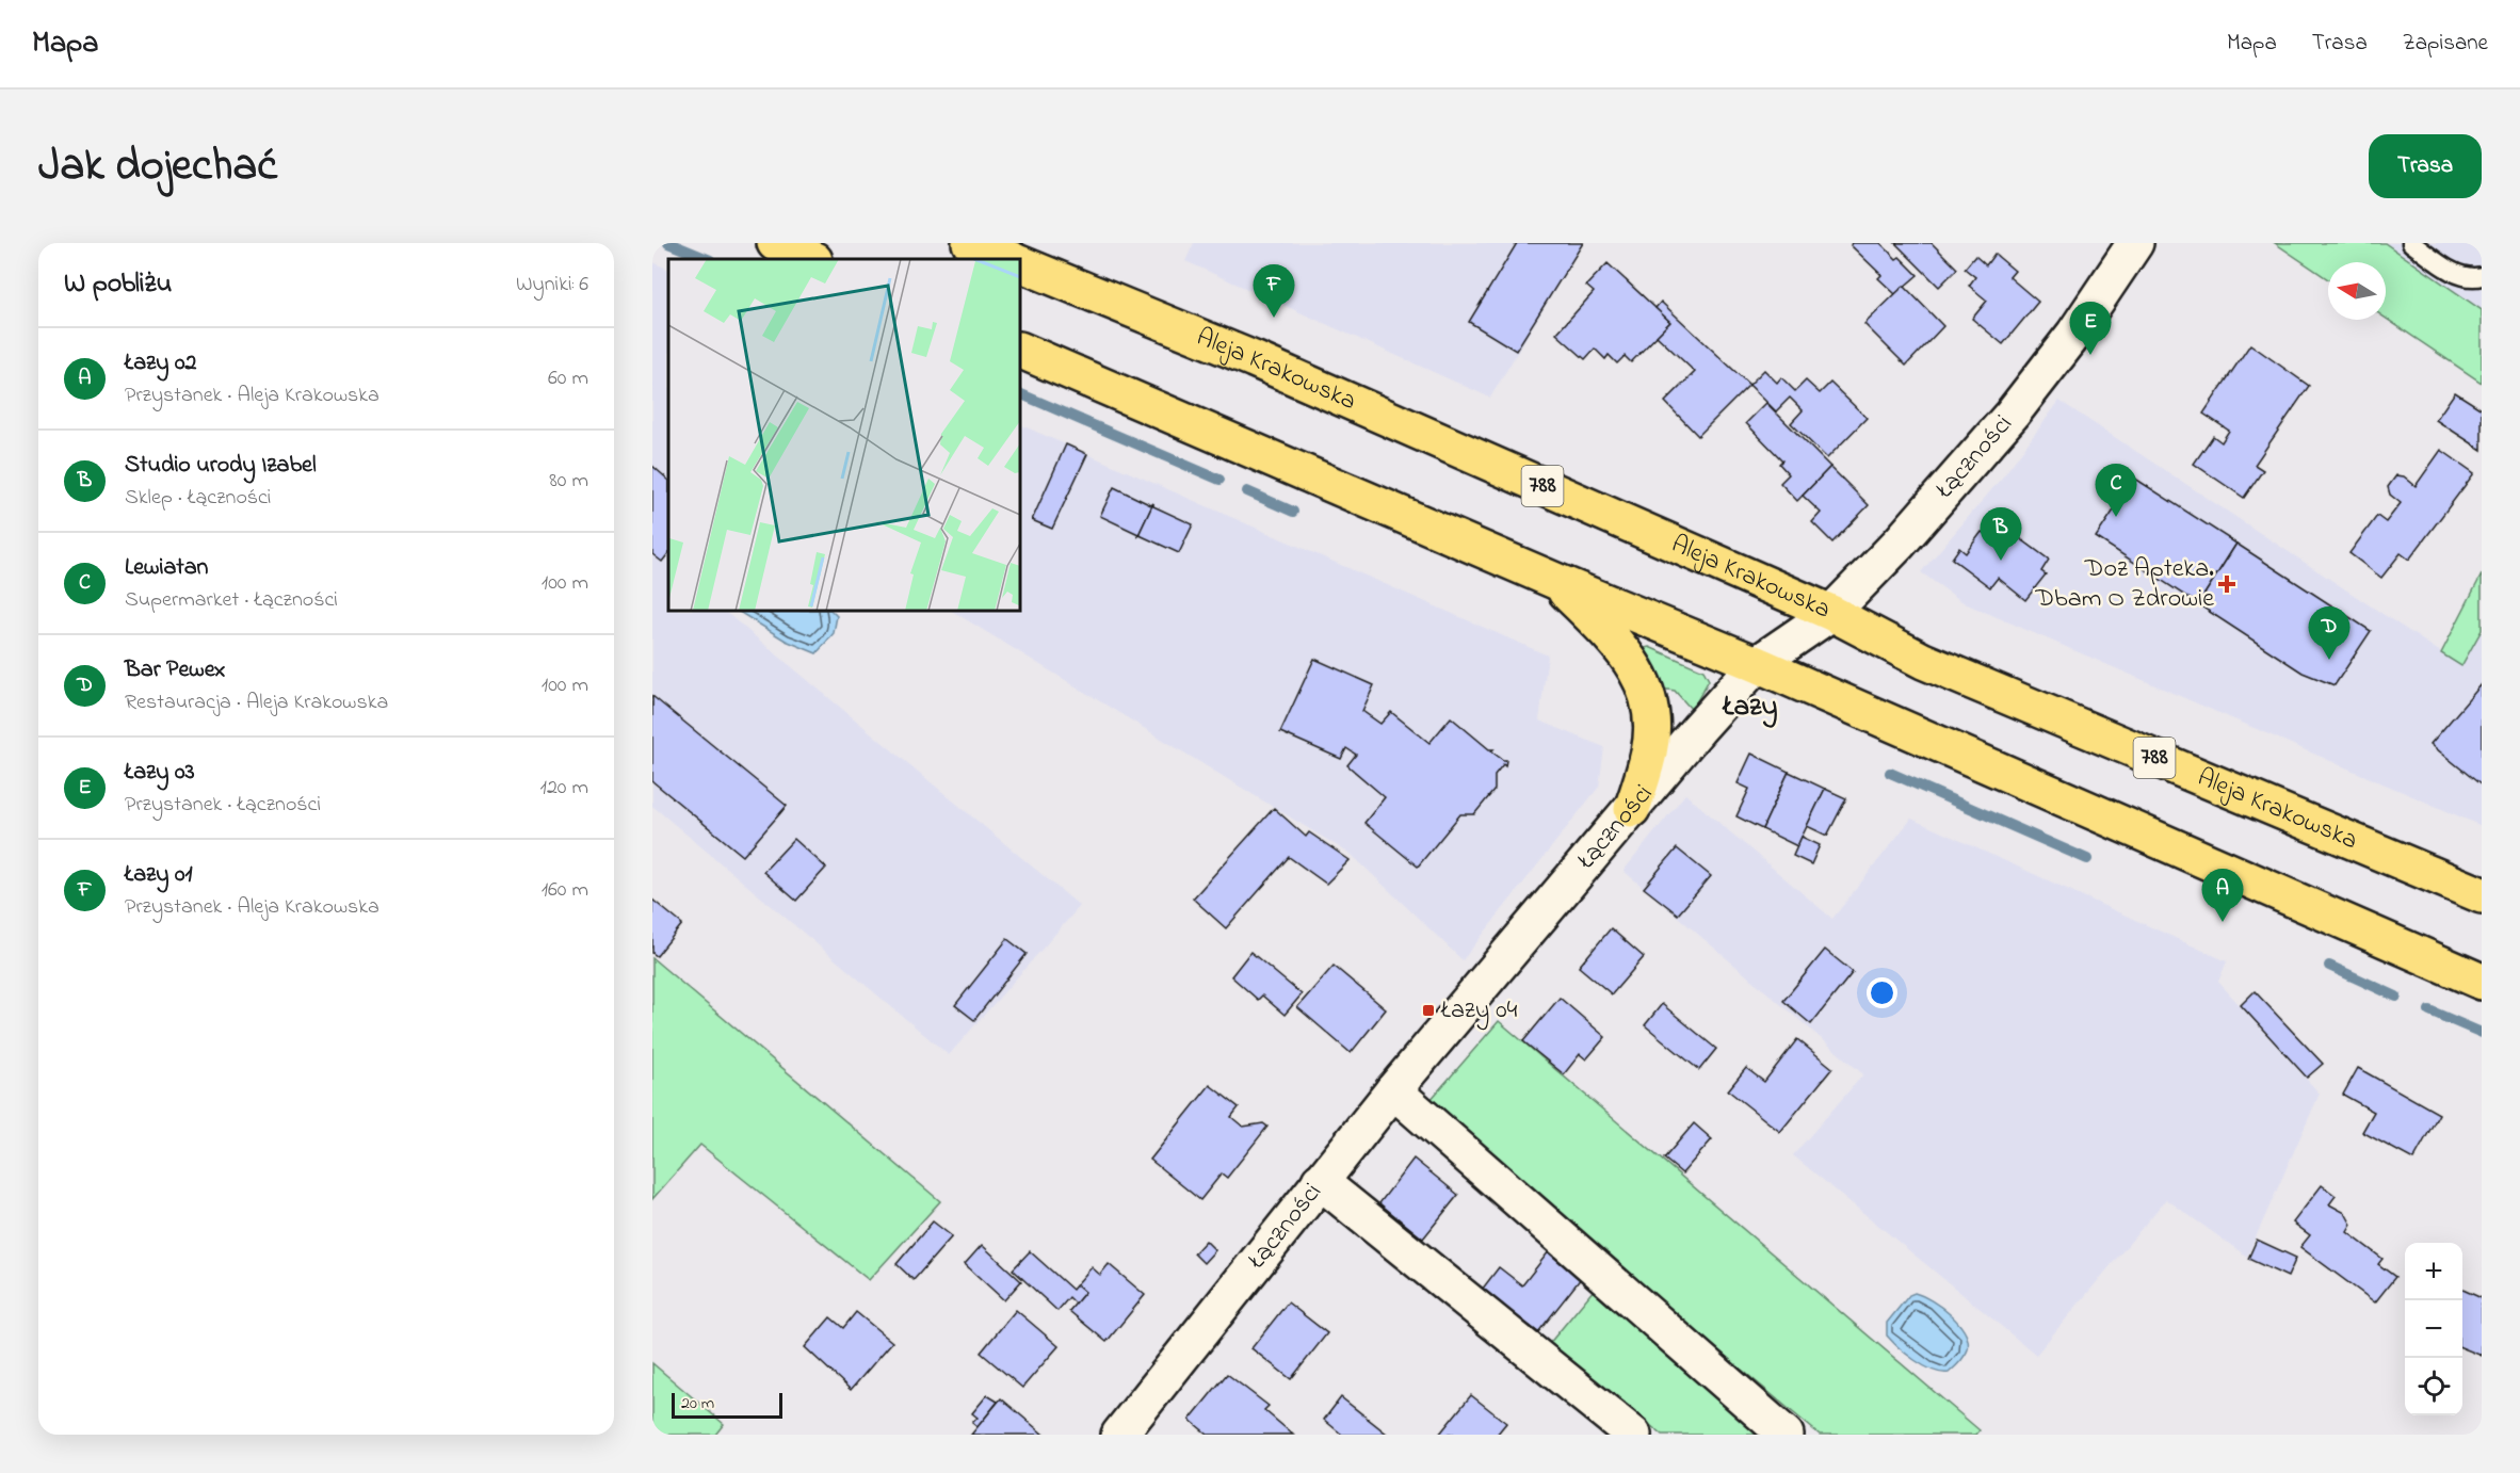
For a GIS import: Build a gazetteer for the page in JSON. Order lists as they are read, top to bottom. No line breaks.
{"streets":{"main road":["Aleja Krakowska","788"],"street":["Łączności"]},"crossings":[["Aleja Krakowska","Łączności"]],"districts":["Łazy"],"places":{"health":["Doz Apteka. Dbam O Zdrowie"],"transit":["Łazy 04"]},"scale_bar":"20 m","north":"left","page":{"header":"Mapa","nav":["Mapa","Trasa","Zapisane"],"title":"Jak dojechać","buttons":"Trasa","heading":["W pobliżu","Wyniki: 6"],"pins":["F","E","C","B","D","A"],"list":[{"mark":"A","name":"Łazy 02","note":"Przystanek · Aleja Krakowska","value":"60 m"},{"mark":"B","name":"Studio urody Izabel","note":"Sklep · Łączności","value":"80 m"},{"mark":"C","name":"Lewiatan","note":"Supermarket · Łączności","value":"100 m"},{"mark":"D","name":"Bar Pewex","note":"Restauracja · Aleja Krakowska","value":"100 m"},{"mark":"E","name":"Łazy 03","note":"Przystanek · Łączności","value":"120 m"},{"mark":"F","name":"Łazy 01","note":"Przystanek · Aleja Krakowska","value":"160 m"}],"map_buttons":["+","−"],"scale":"20 m"}}
